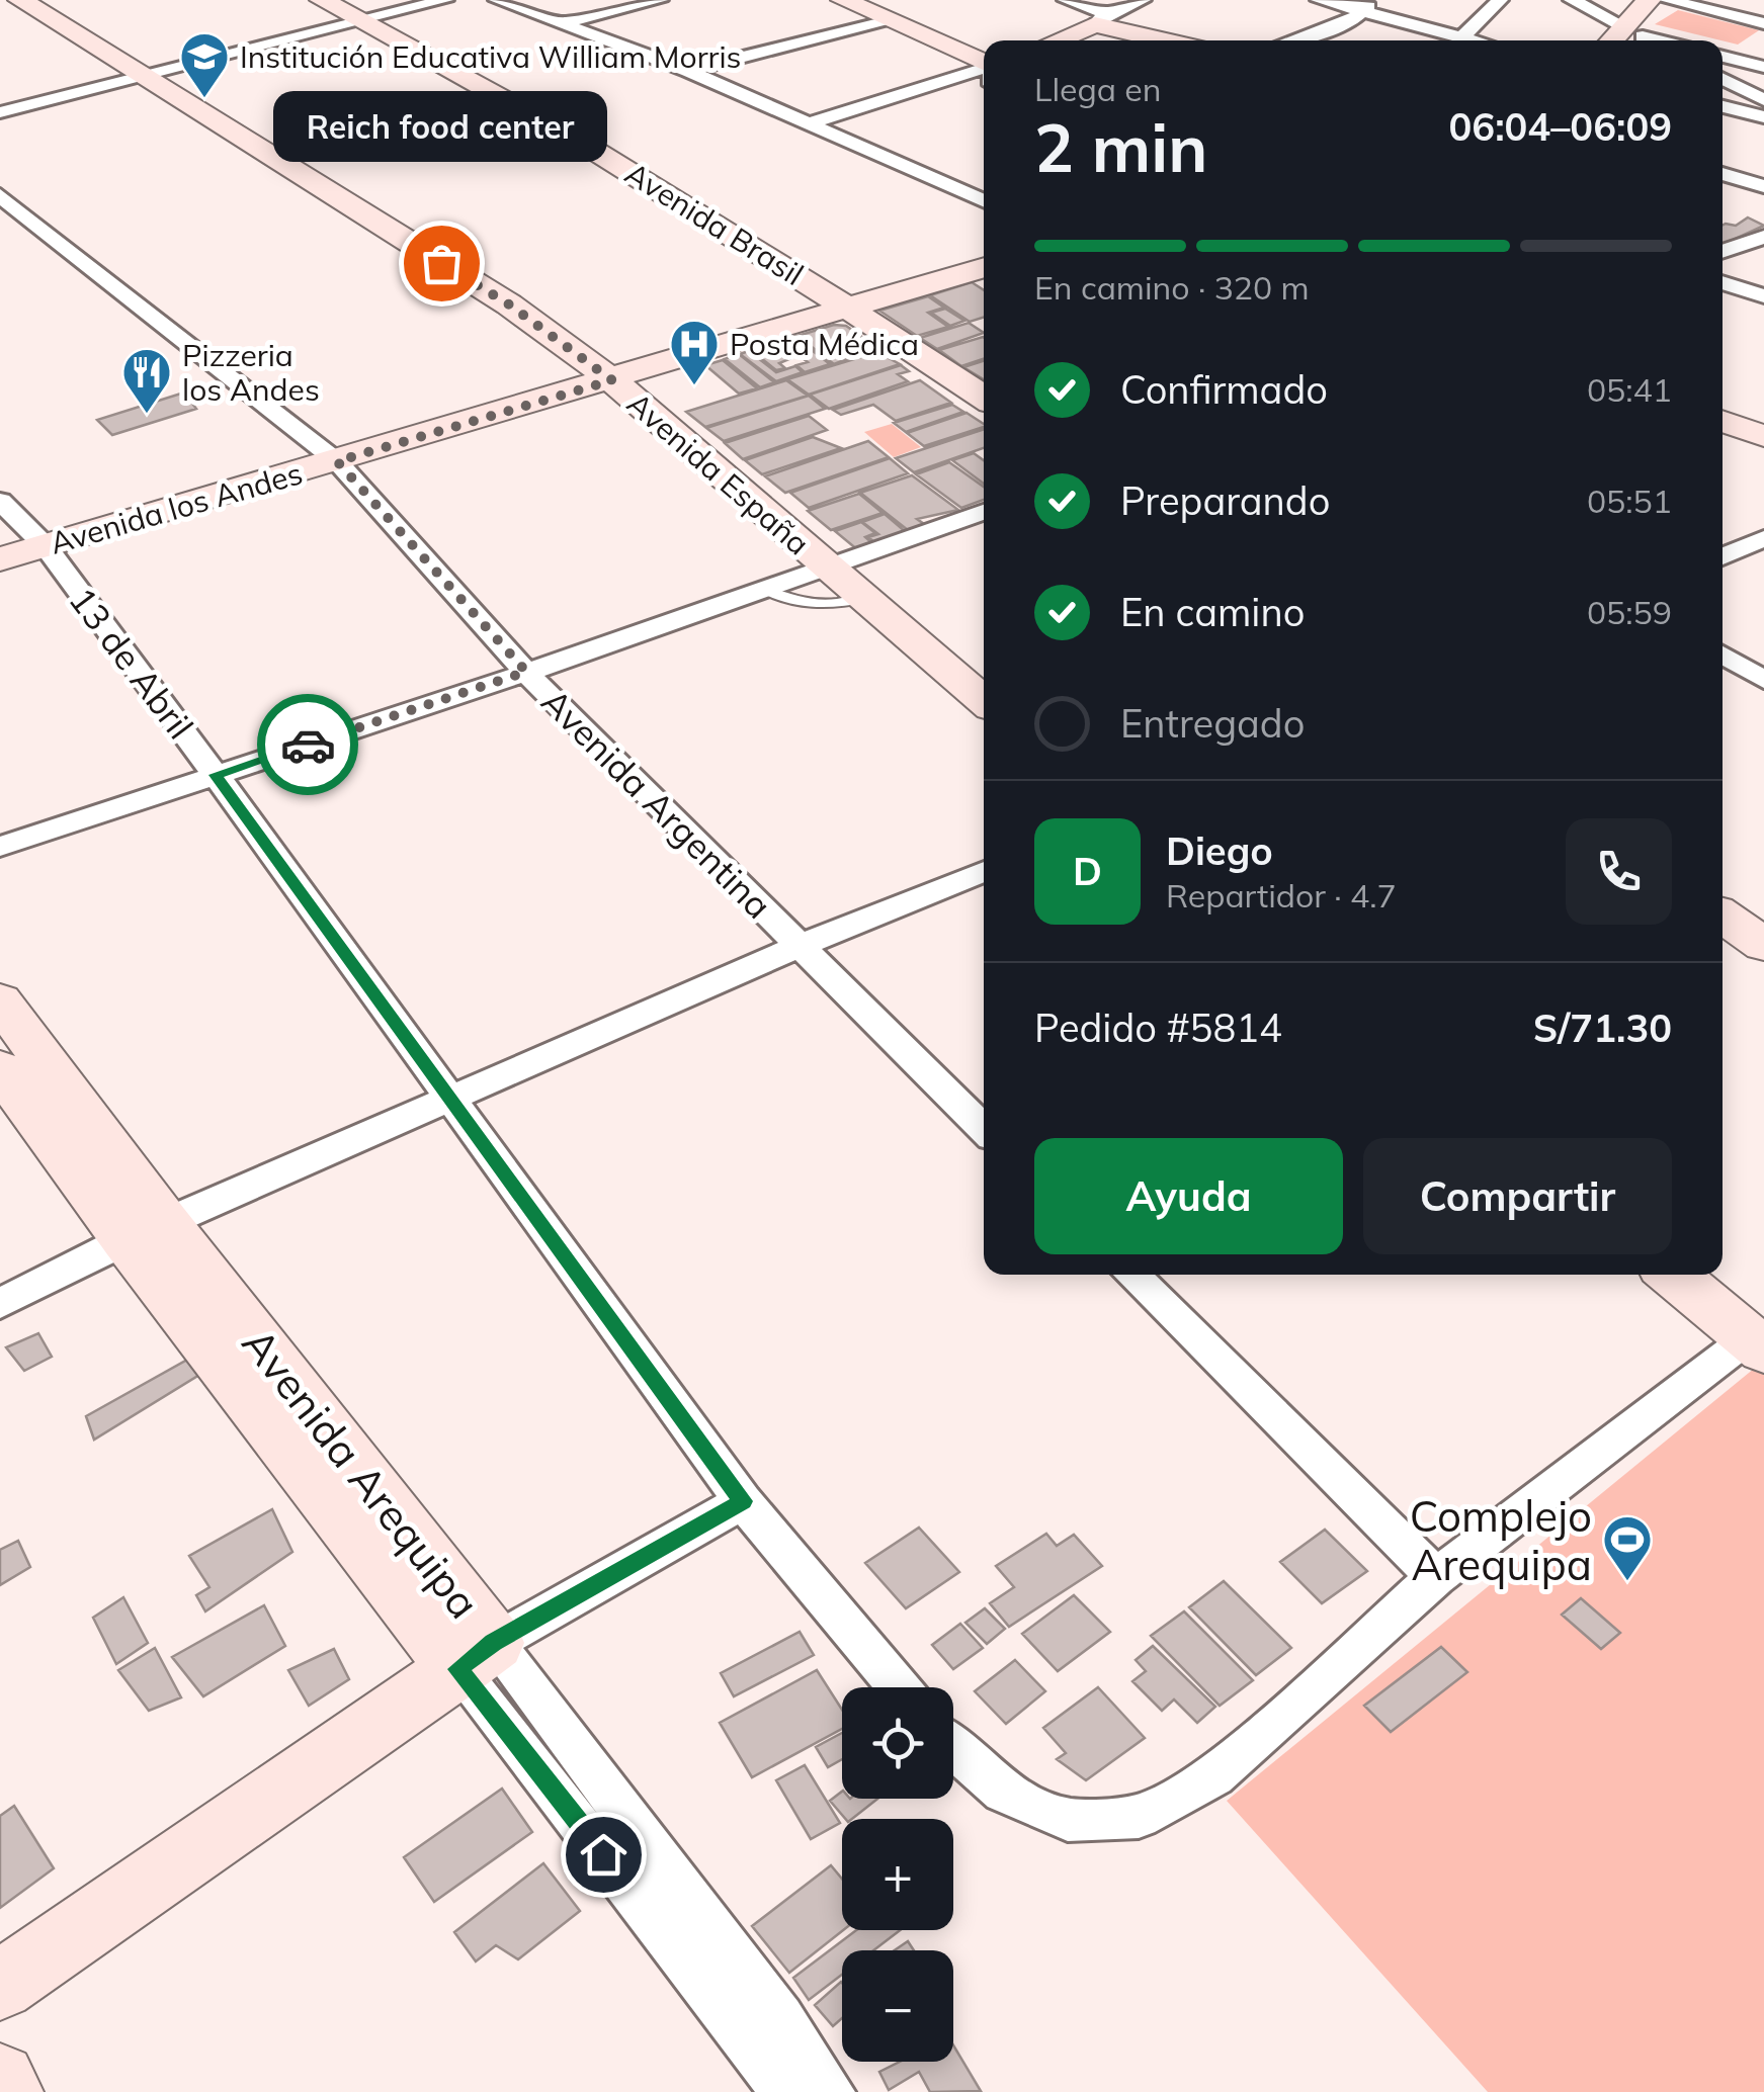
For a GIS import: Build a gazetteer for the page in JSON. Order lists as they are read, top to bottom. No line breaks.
{"streets":{"street":["Avenida Brasil","Avenida España","Avenida los Andes","13 de Abril","Avenida Argentina","Avenida Arequipa"]},"crossings":[["Avenida Brasil","Avenida los Andes"],["Avenida España","Avenida los Andes"],["Avenida los Andes","13 de Abril"],["Avenida los Andes","Avenida Argentina"]],"places":{"school or university":["Institución Educativa William Morris"],"other":["Reich food center"],"hospital":["Posta Médica"],"restaurant":["Pizzeria los Andes"],"sports":["Complejo Arequipa"]},"page":{"heading":["2 min","Llega en","06:04–06:09"],"panel":["Diego","Repartidor · 4.7","Pedido #5814","S/71.30"],"bubble":"Reich food center","bar":"En camino · 320 m","list":[["Confirmado","05:41"],["Preparando","05:51"],["En camino","05:59"],"Entregado"],"round":"D","buttons":["Ayuda","Compartir"],"map_buttons":["+","−"]}}
